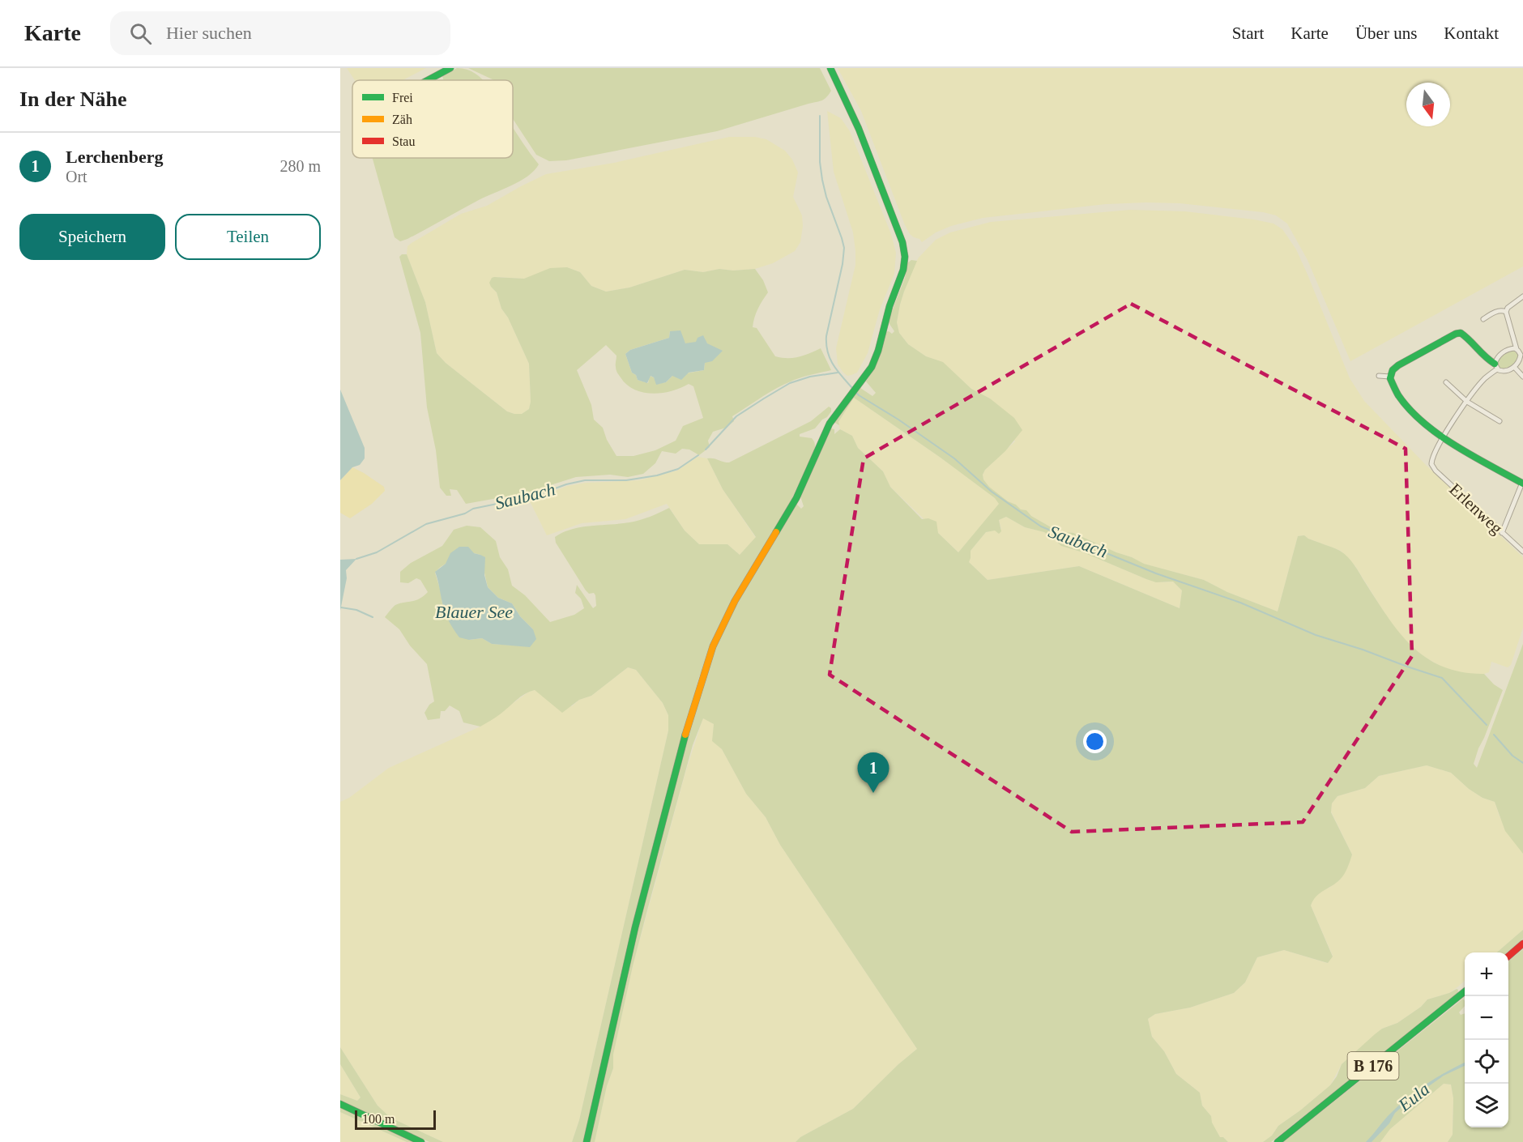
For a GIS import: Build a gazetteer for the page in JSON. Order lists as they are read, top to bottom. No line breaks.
{"streets":{"street":["Erlenweg","B 176"]},"water":["Saubach","Blauer See","Eula"],"legend":["Frei","Zäh","Stau"],"scale_bar":"100 m","north":"bottom","page":{"header":"Karte","search":"Hier suchen","nav":["Start","Karte","Über uns","Kontakt"],"heading":"In der Nähe","list":[{"mark":"1","name":"Lerchenberg","note":"Ort","value":"280 m"}],"buttons":["Speichern","Teilen"],"pins":"1","map_buttons":["+","−"],"scale":"100 m"}}
